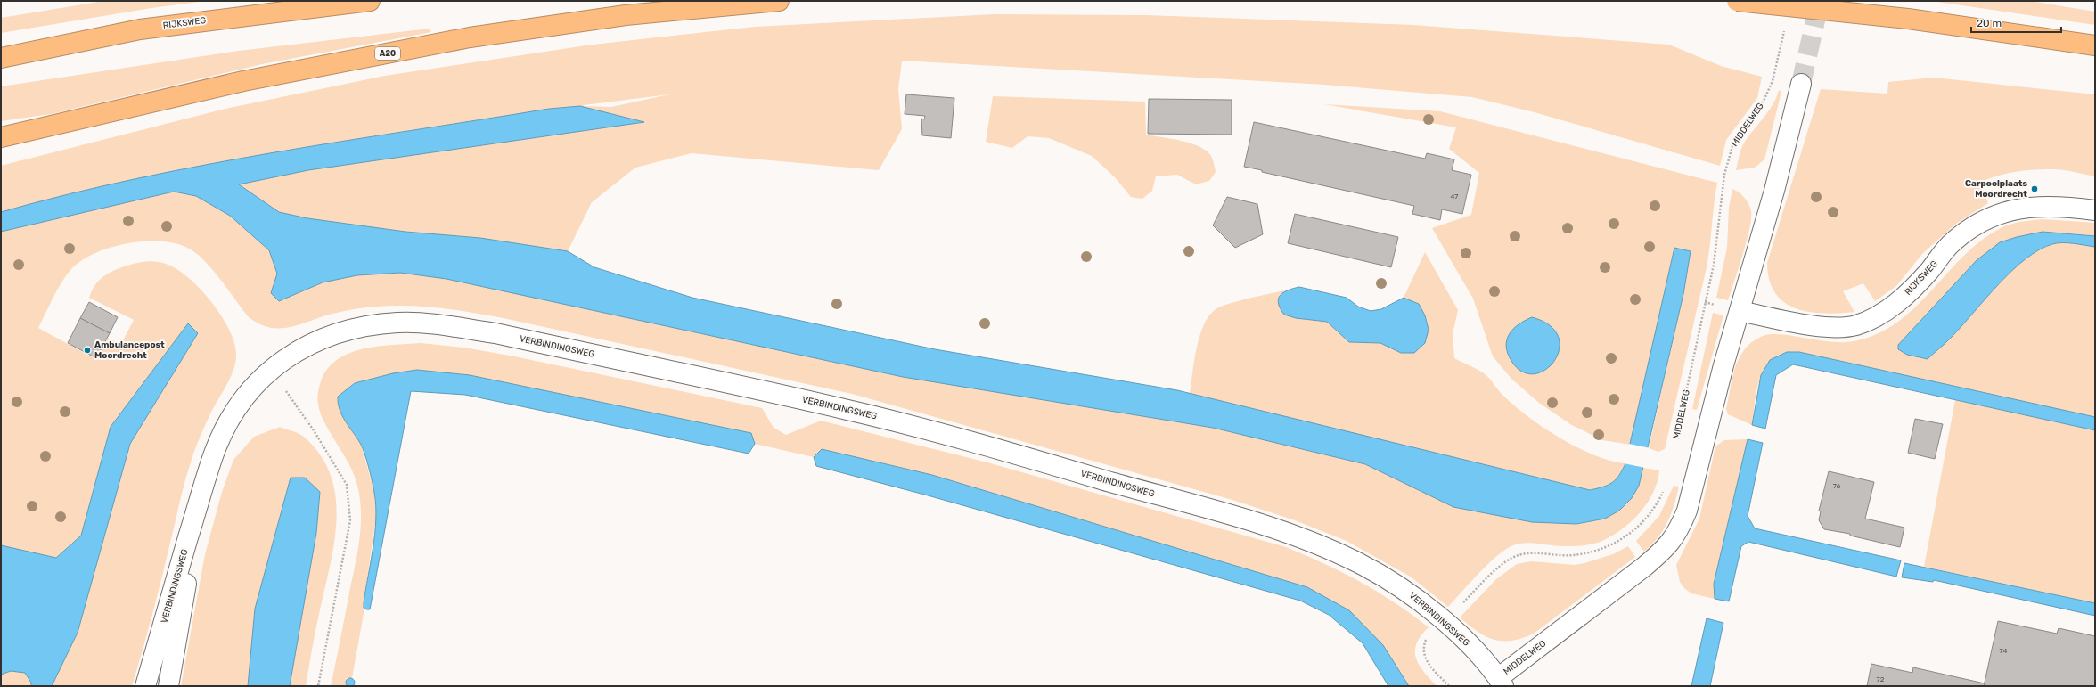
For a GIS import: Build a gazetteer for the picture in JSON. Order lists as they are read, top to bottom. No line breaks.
{"streets":{"highway":["RIJKSWEG","A20"],"street":["MIDDELWEG","VERBINDINGSWEG"]},"crossings":[["RIJKSWEG","MIDDELWEG"],["MIDDELWEG","VERBINDINGSWEG"]],"places":["Carpoolplaats Moordrecht","Ambulancepost Moordrecht"],"house_numbers":["47","76","74","72"],"scale_bar":"20 m"}
